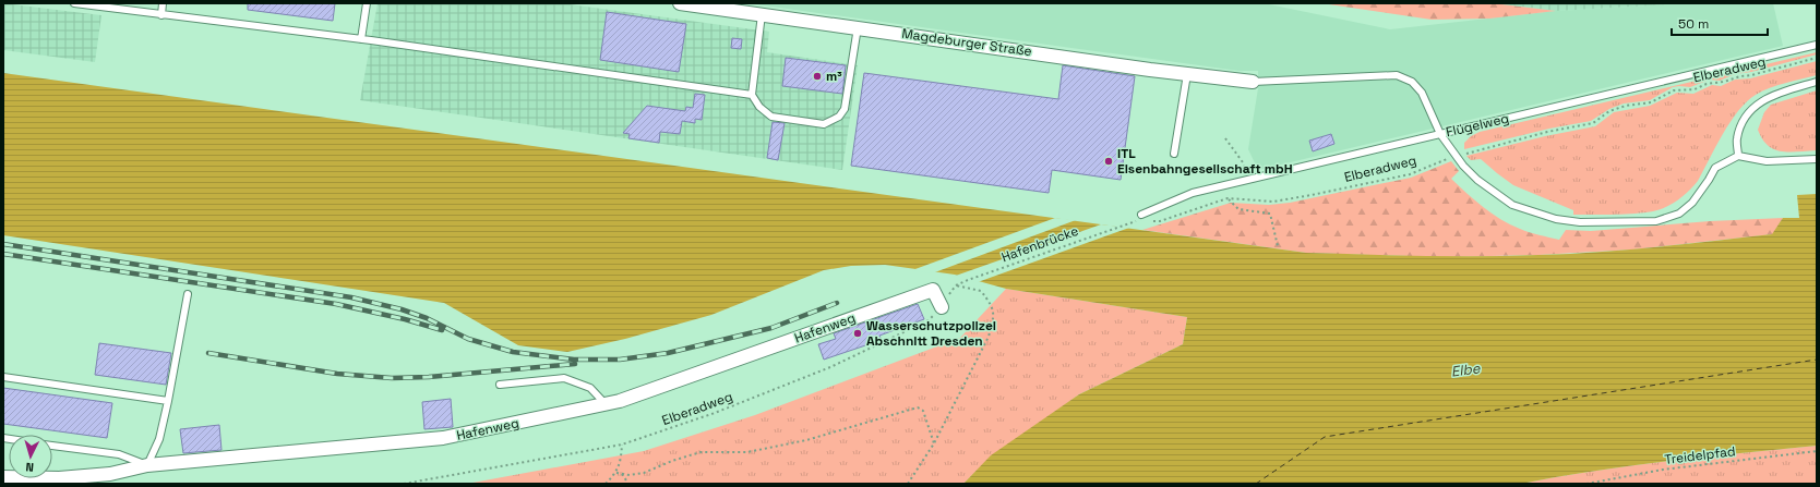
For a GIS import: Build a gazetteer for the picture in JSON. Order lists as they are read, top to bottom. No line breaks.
{"streets":{"street":["Magdeburger Straße","Hafenweg"],"lane":["Flügelweg"],"path":["Elberadweg","Hafenbrücke","Treidelpfad"]},"crossings":[["Elberadweg","Hafenbrücke"],["Elberadweg","Hafenweg"],["Flügelweg","Hafenbrücke"]],"water":["Elbe"],"places":["m³","ITL Eisenbahngesellschaft mbH","Wasserschutzpolizei Abschnitt Dresden"],"scale_bar":"50 m","north":"bottom"}
